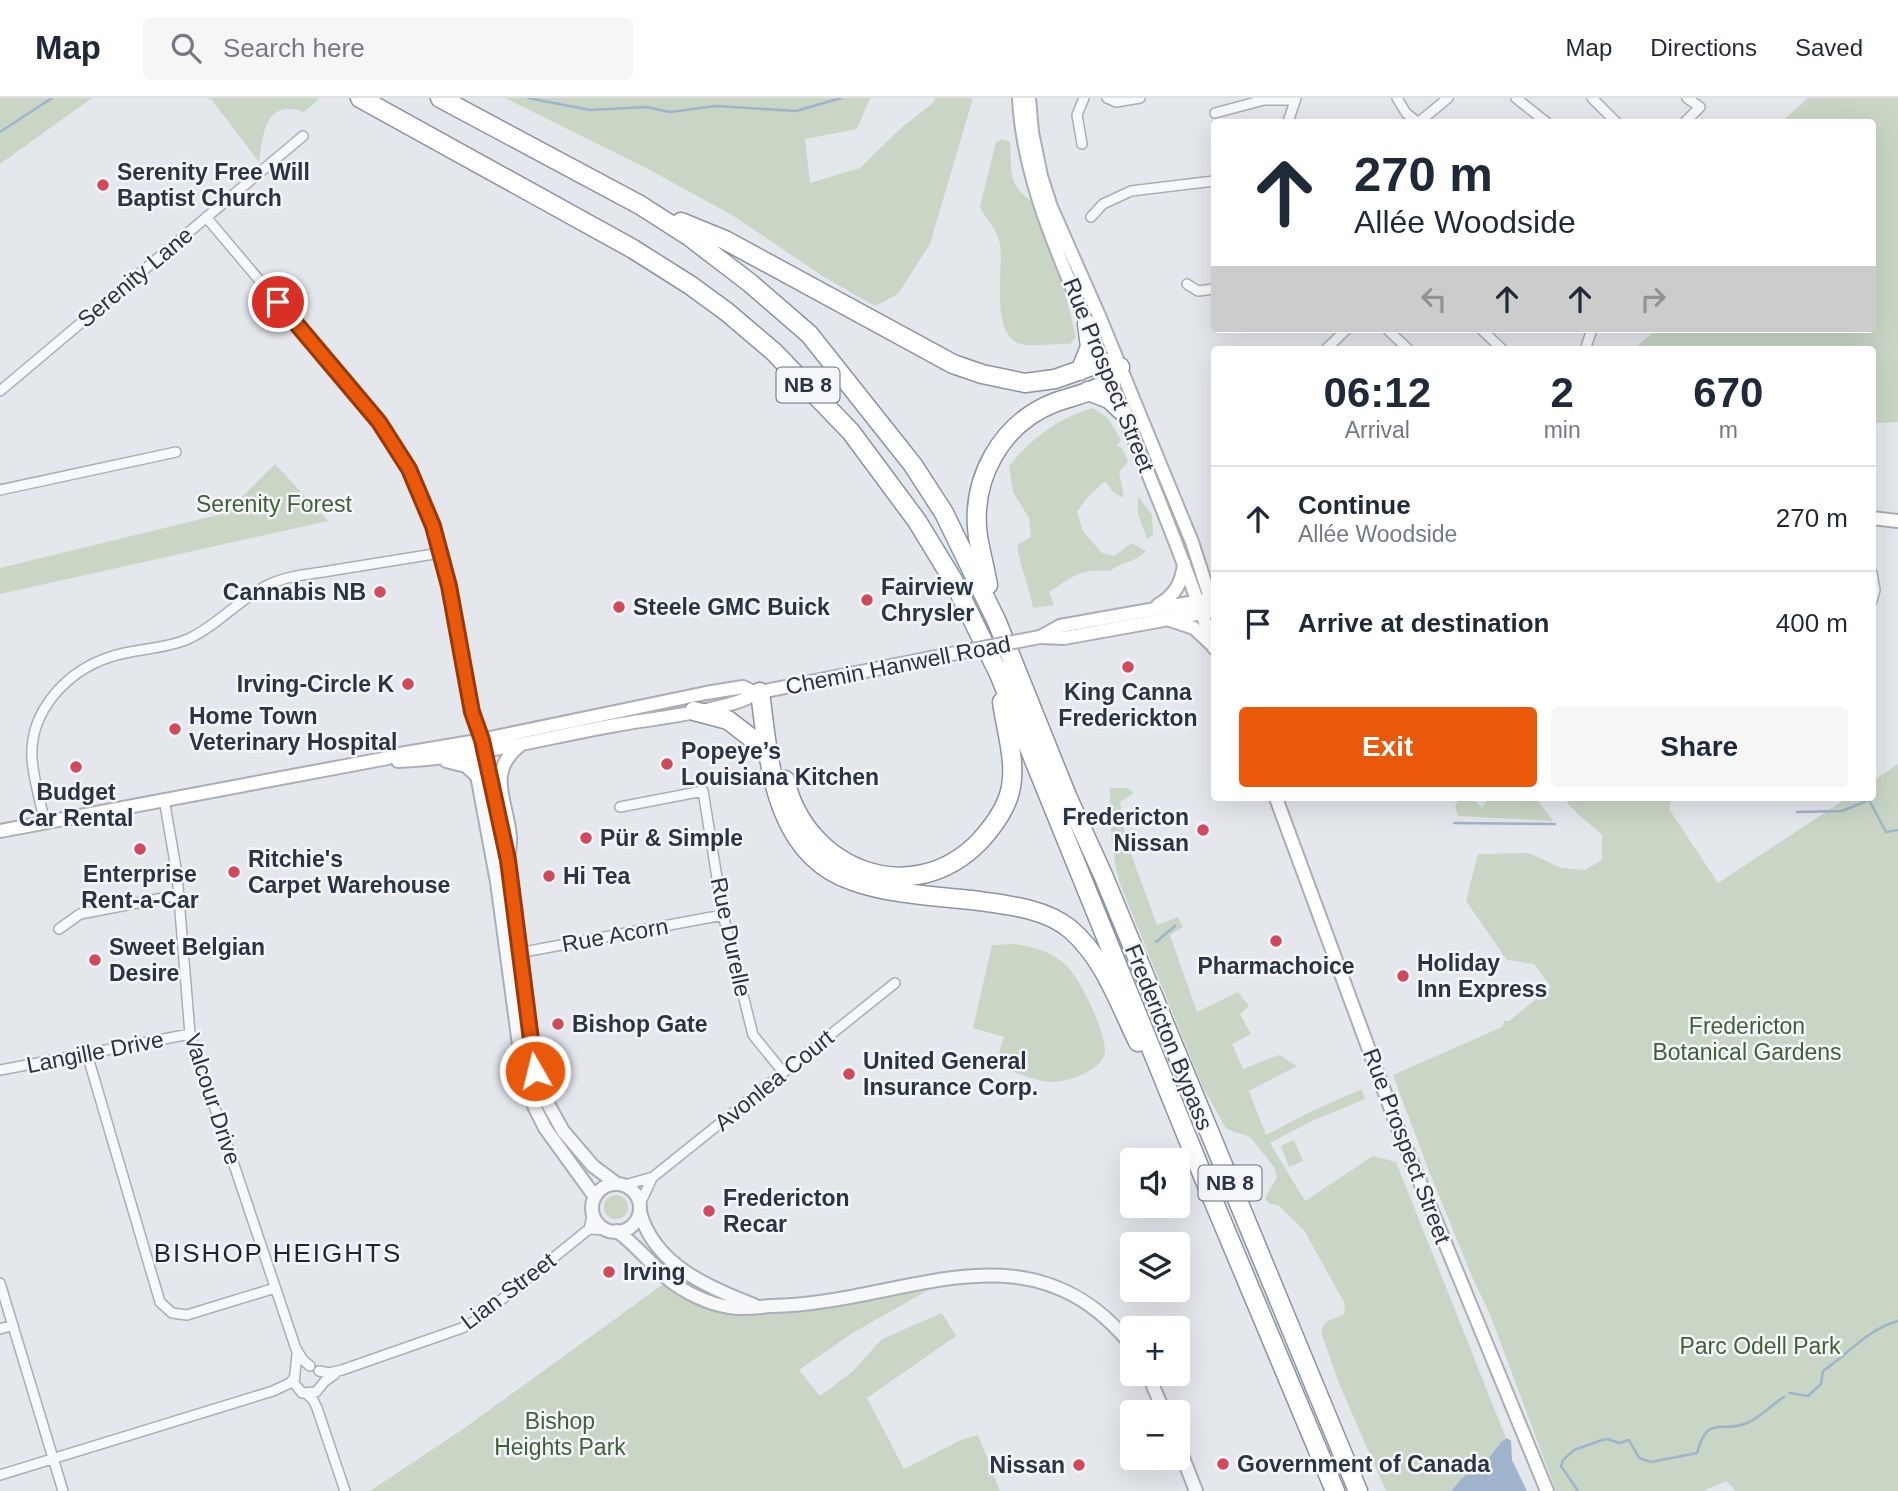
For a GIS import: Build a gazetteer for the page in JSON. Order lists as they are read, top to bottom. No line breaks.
{"streets":{"highway":["NB 8","Fredericton Bypass"],"main road":["Rue Prospect Street","Chemin Hanwell Road"],"street":["Serenity Lane","Rue Acorn","Rue Durelle","Langille Drive","Avonlea Court","Valcour Drive","Lian Street"]},"crossings":[["Rue Prospect Street","Chemin Hanwell Road"],["NB 8","Fredericton Bypass"],["Chemin Hanwell Road","Valcour Drive"],["Rue Acorn","Rue Durelle"],["Rue Durelle","Avonlea Court"],["Langille Drive","Valcour Drive"],["Valcour Drive","Lian Street"]],"districts":["BISHOP HEIGHTS"],"parks":["Serenity Forest","Fredericton Botanical Gardens","Parc Odell Park","Bishop Heights Park"],"places":["Serenity Free Will Baptist Church","Cannabis NB","Fairview Chrysler","Steele GMC Buick","King Canna Frederickton","Irving-Circle K","Home Town Veterinary Hospital","Popeye’s Louisiana Kitchen","Budget Car Rental","Fredericton Nissan","Pür & Simple","Enterprise Rent-a-Car","Ritchie's Carpet Warehouse","Hi Tea","Pharmachoice","Sweet Belgian Desire","Holiday Inn Express","Bishop Gate","United General Insurance Corp.","Fredericton Recar","Irving","Government of Canada","Nissan"],"page":{"header":"Map","search":"Search here","nav":["Map","Directions","Saved"],"turn":["270 m","Allée Woodside"],"eta":["06:12","Arrival","2","min","670","m"],"list":[{"name":"Continue","note":"Allée Woodside","value":"270 m"},{"name":"Arrive at destination","value":"400 m"}],"buttons":["Exit","Share"],"map_buttons":["+","−"]}}
